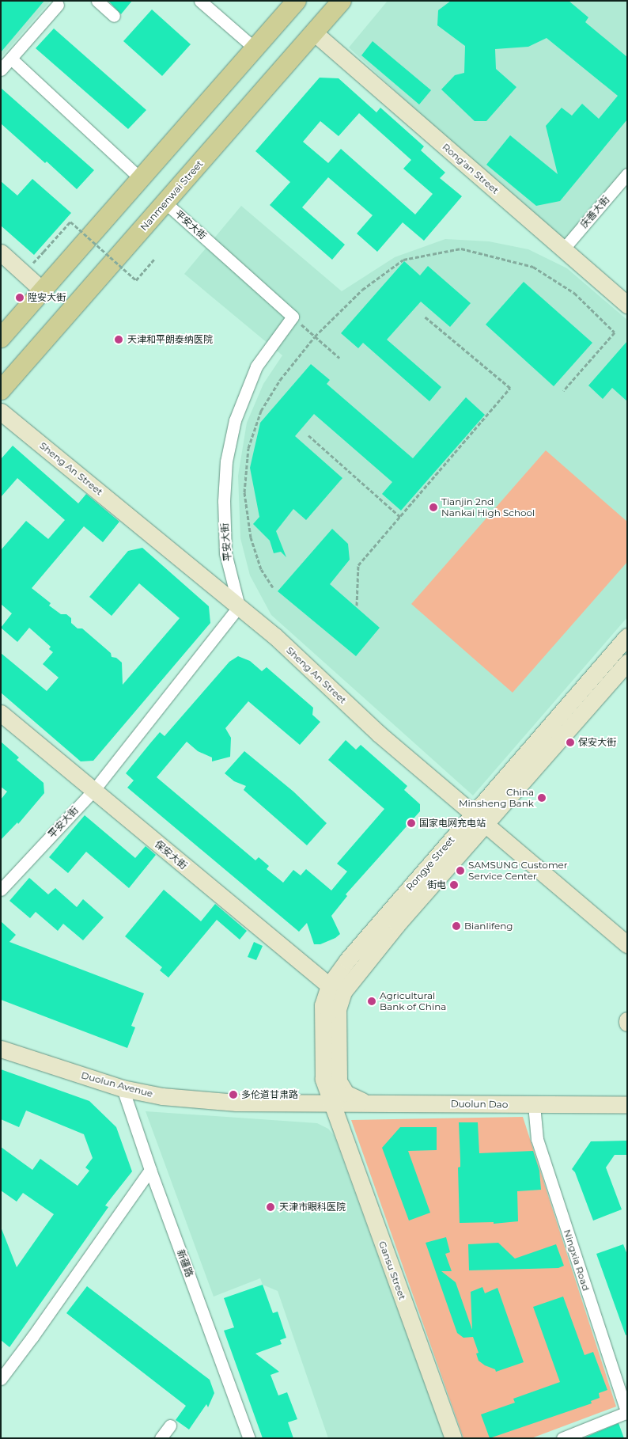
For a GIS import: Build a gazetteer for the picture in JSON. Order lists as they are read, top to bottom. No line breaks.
{"streets":{"main road":["Nanmenwai Street"],"street":["Rong'an Street","庆善大街","平安大街","Sheng An Street","保安大街","Rongye Street","Duolun Avenue","Duolun Dao","Ningxia Road","新疆路","Gansu Street"]},"crossings":[["Rong'an Street","Nanmenwai Street"],["Rong'an Street","庆善大街"],["Nanmenwai Street","平安大街"],["平安大街","Sheng An Street"],["平安大街","保安大街"],["Sheng An Street","Rongye Street"],["保安大街","Rongye Street"],["Rongye Street","Duolun Avenue"],["Rongye Street","Duolun Dao"],["Rongye Street","Gansu Street"],["Duolun Avenue","Duolun Dao"],["Duolun Avenue","新疆路"],["Duolun Avenue","Gansu Street"],["Duolun Dao","Ningxia Road"],["Duolun Dao","Gansu Street"]],"places":["陞安大街","天津和平朗泰纳医院","Tianjin 2nd Nankai High School","保安大街","China Minsheng Bank","国家电网充电站","SAMSUNG Customer Service Center","街电","Bianlifeng","Agricultural Bank of China","多伦道甘肃路","天津市眼科医院"]}
